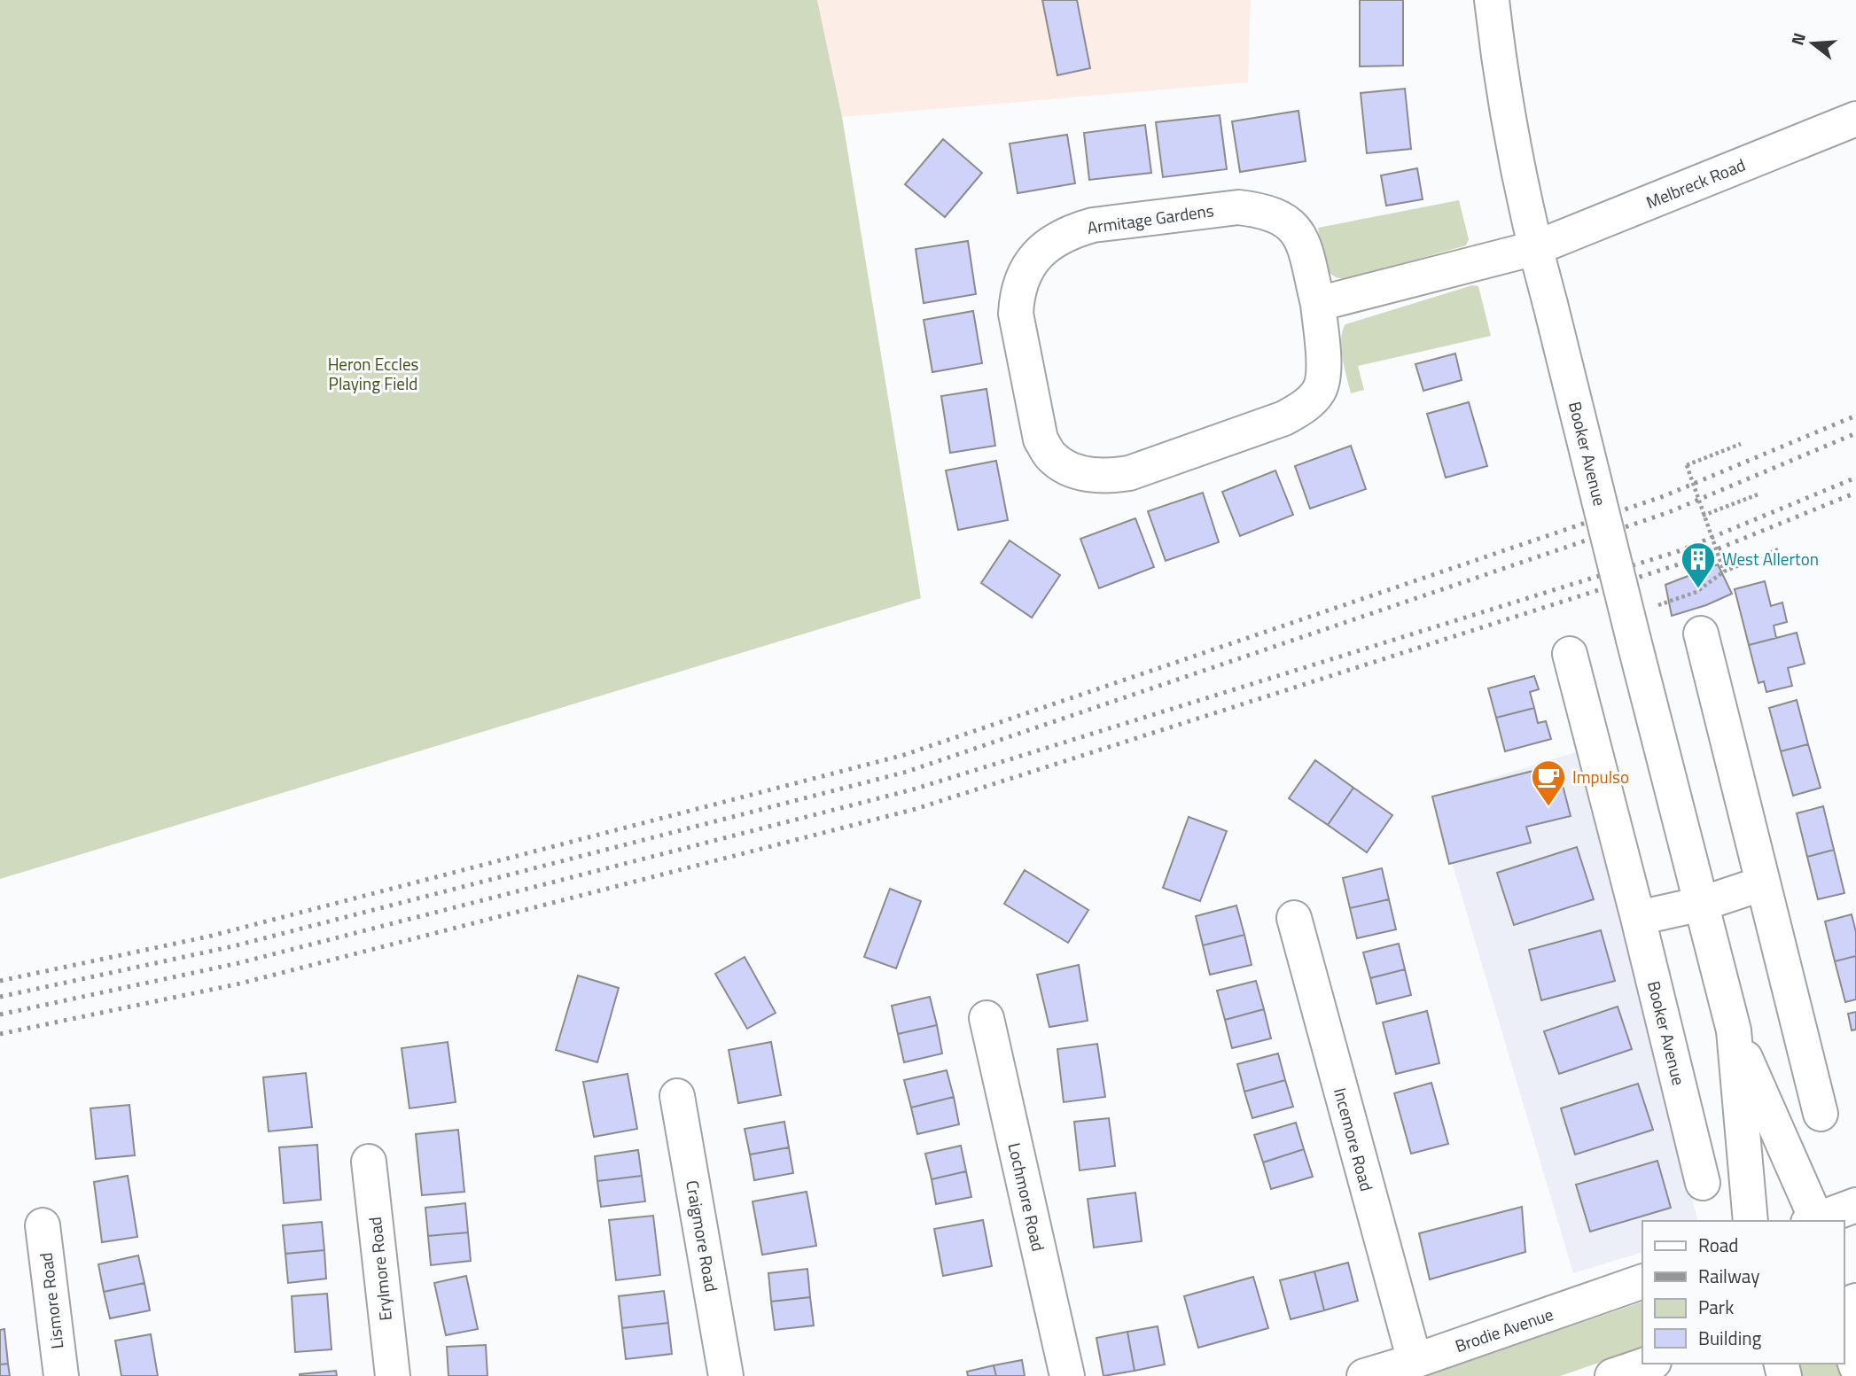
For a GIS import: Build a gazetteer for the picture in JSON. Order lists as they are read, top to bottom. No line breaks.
{"streets":{"street":["Melbreck Road","Armitage Gardens","Booker Avenue","Incemore Road","Lochmore Road","Craigmore Road","Erylmore Road","Lismore Road","Brodie Avenue"]},"crossings":[["Melbreck Road","Booker Avenue"],["Incemore Road","Brodie Avenue"]],"parks":["Heron Eccles Playing Field"],"places":{"building":["West Allerton"],"cafe":["Impulso"]},"legend":["Road","Railway","Park","Building"],"north":"left"}
